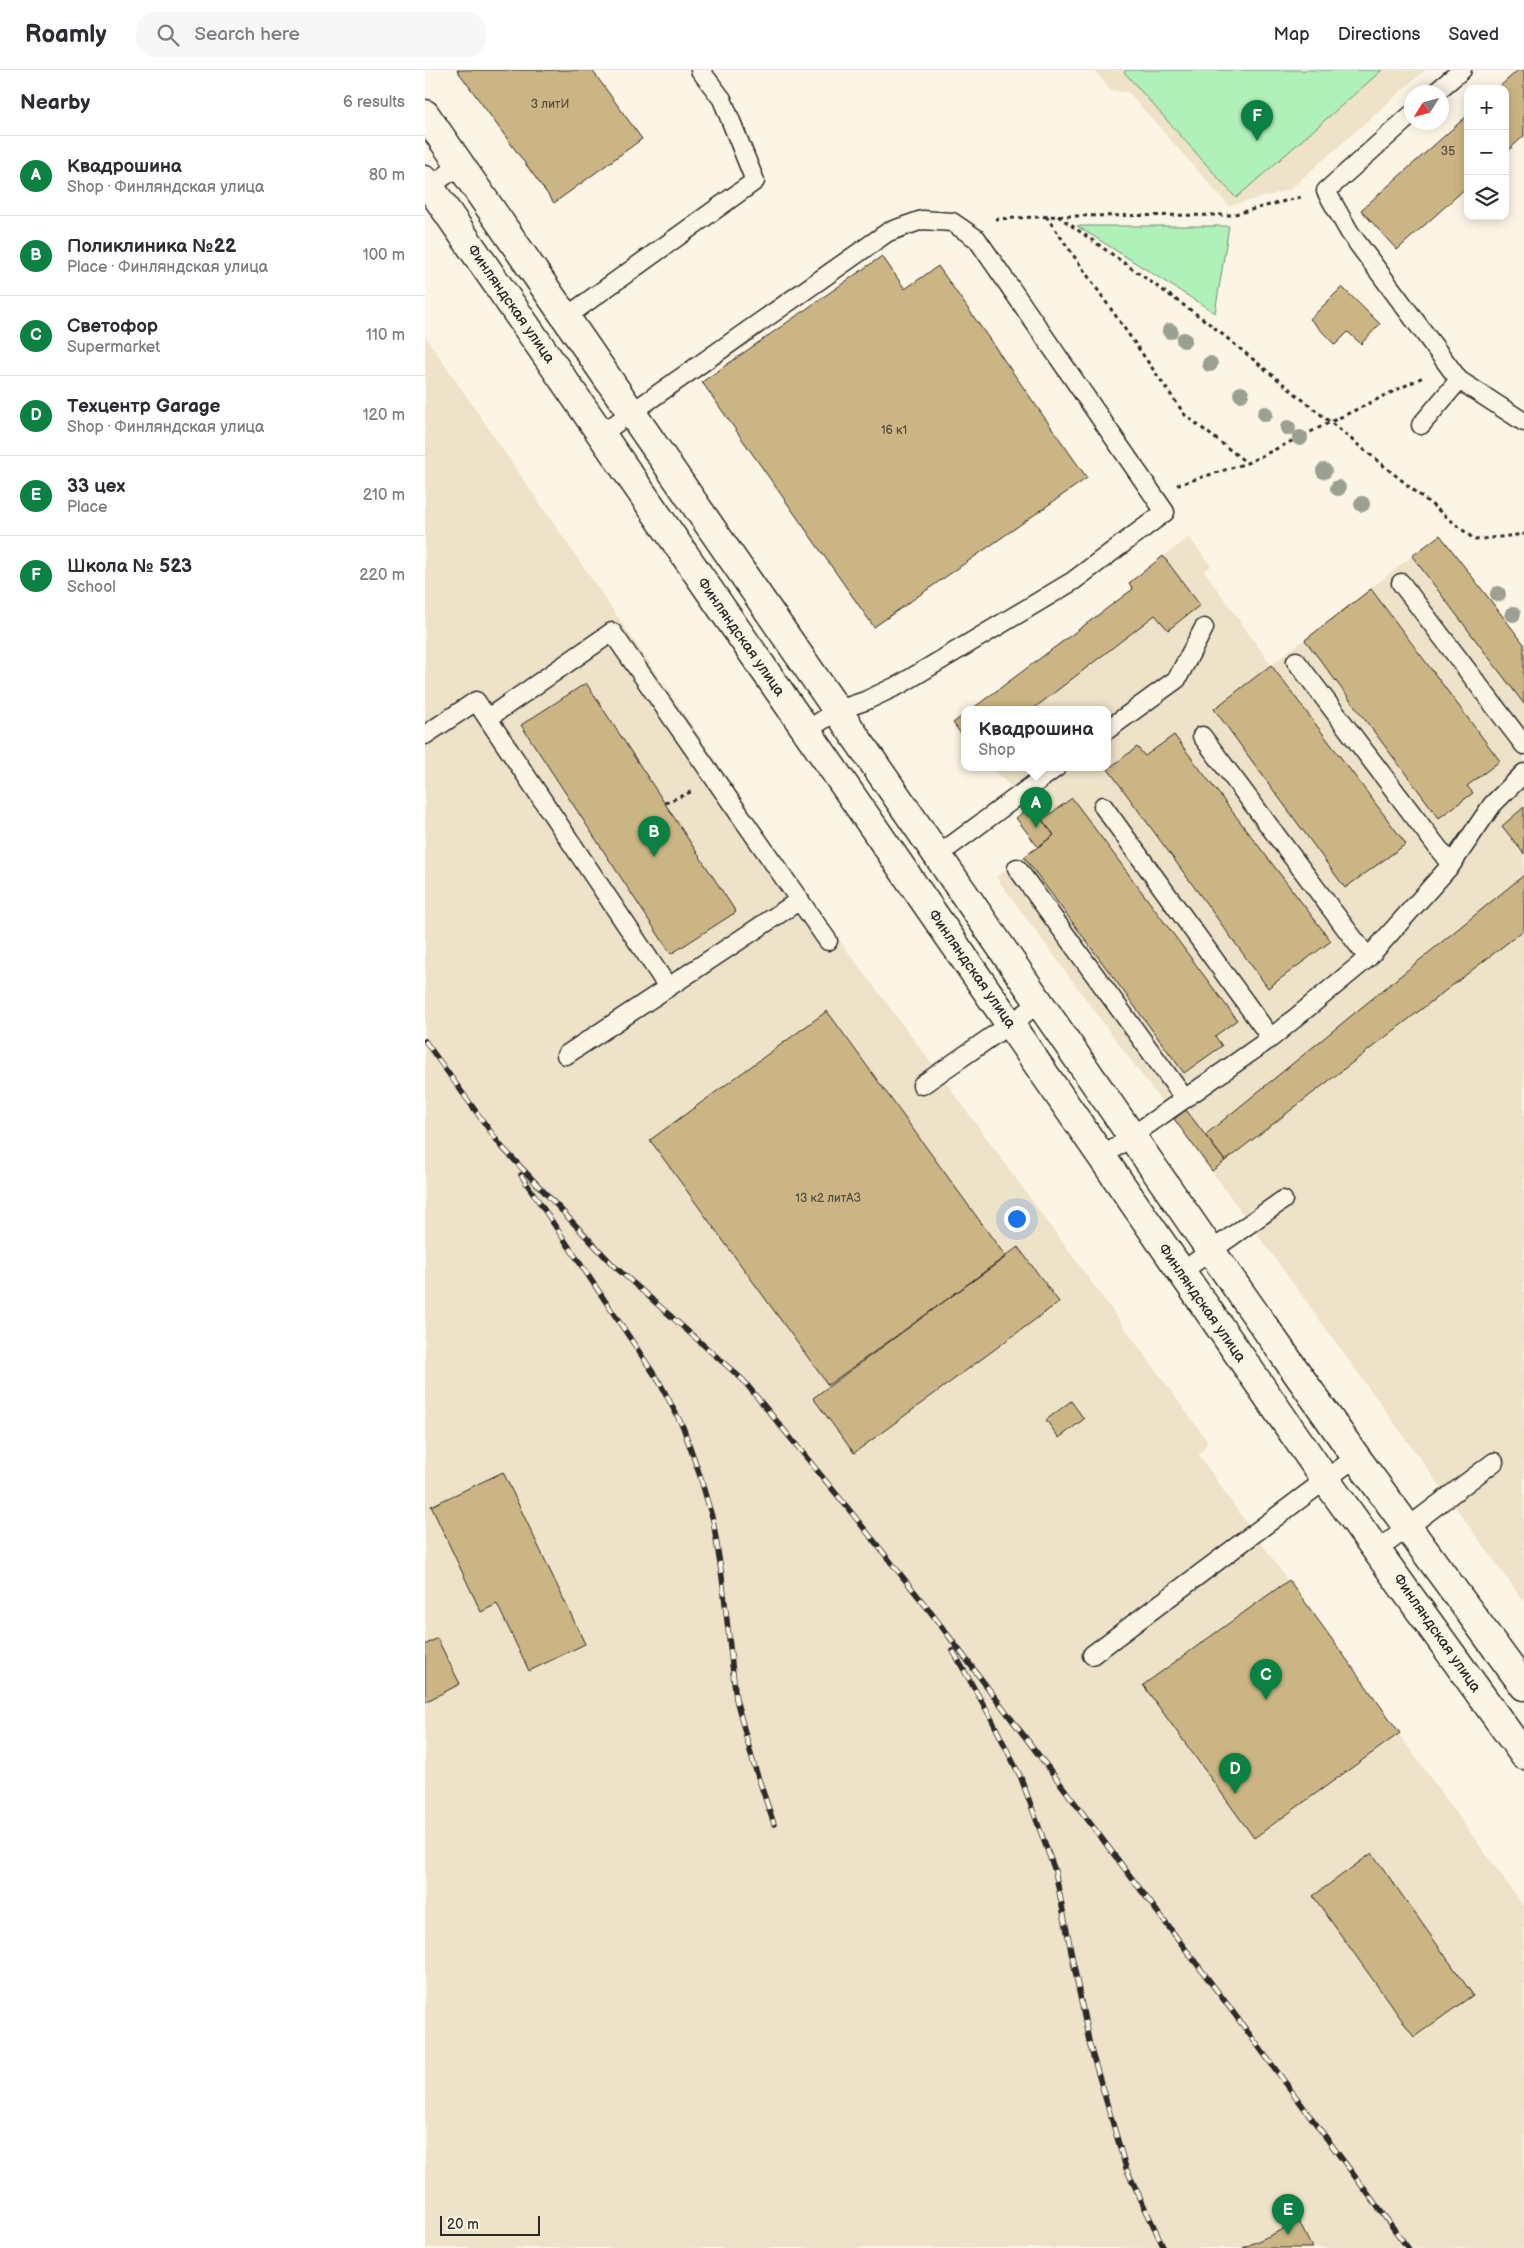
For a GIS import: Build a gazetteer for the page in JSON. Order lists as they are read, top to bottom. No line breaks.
{"streets":{"street":["Финляндская улица"]},"house_numbers":["3 литИ","35","16 к1","13 к2 литАЗ"],"scale_bar":"20 m","north":"bottom left","page":{"header":"Roamly","search":"Search here","nav":["Map","Directions","Saved"],"heading":["Nearby","6 results"],"map_buttons":["+","−"],"pins":["F","A","B","C","D","E"],"list":[{"mark":"A","name":"Квадрошина","note":"Shop · Финляндская улица","value":"80 m"},{"mark":"B","name":"Поликлиника №22","note":"Place · Финляндская улица","value":"100 m"},{"mark":"C","name":"Светофор","note":"Supermarket","value":"110 m"},{"mark":"D","name":"Техцентр Garage","note":"Shop · Финляндская улица","value":"120 m"},{"mark":"E","name":"33 цех","note":"Place","value":"210 m"},{"mark":"F","name":"Школа № 523","note":"School","value":"220 m"}],"popup":["Квадрошина","Shop"],"scale":"20 m"}}
